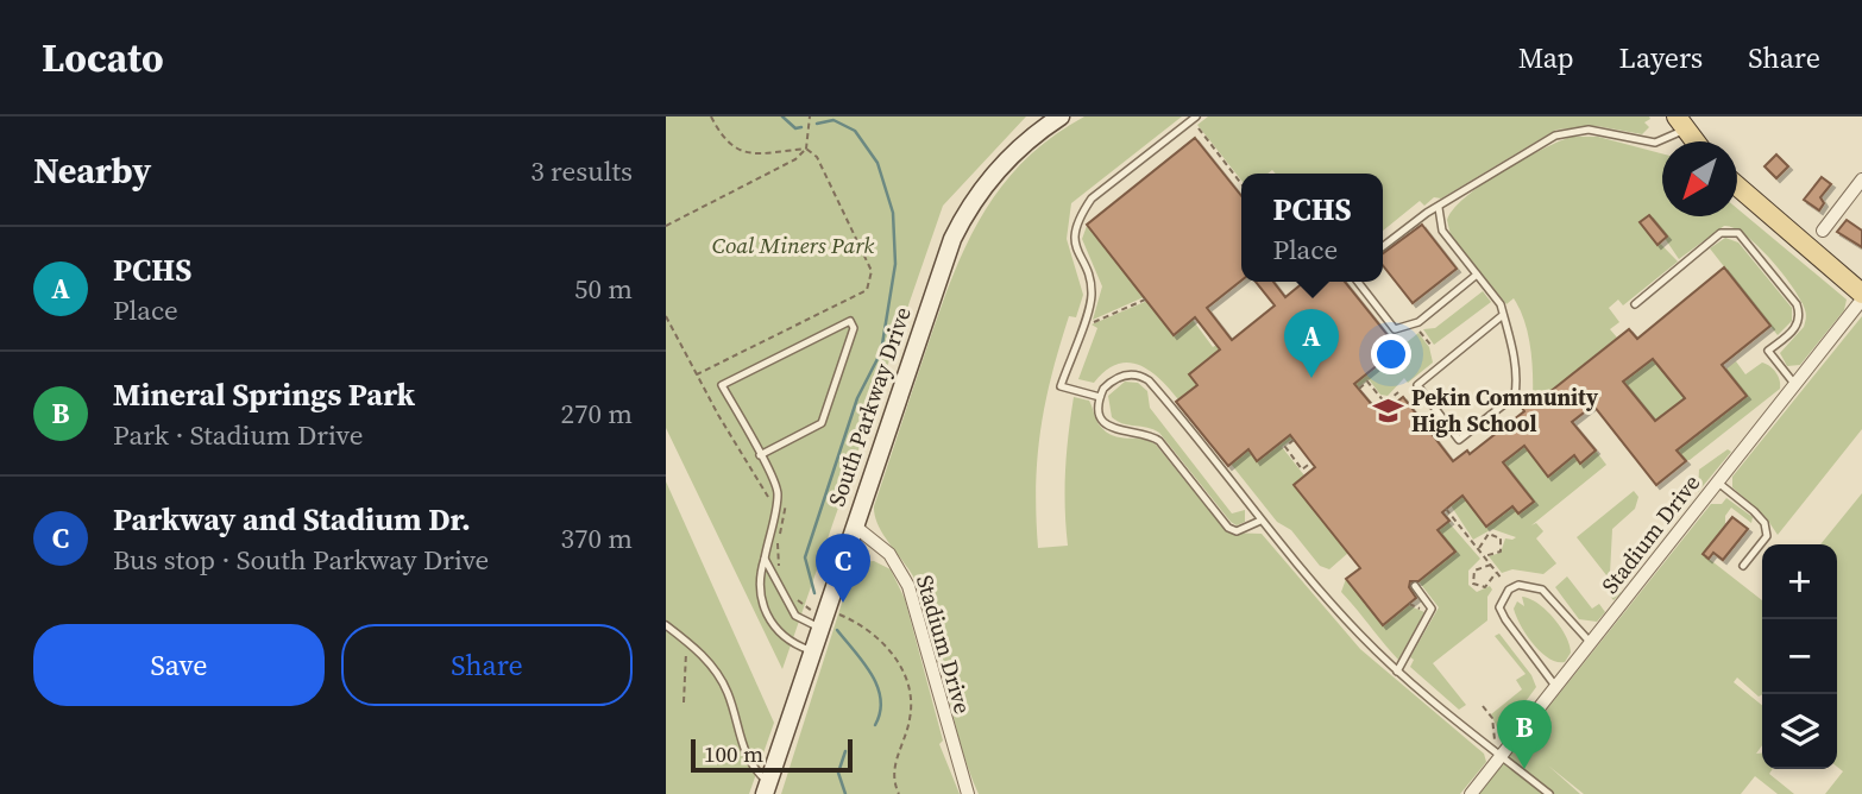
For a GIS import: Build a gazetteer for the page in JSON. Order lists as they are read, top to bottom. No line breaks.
{"streets":{"main road":["South Parkway Drive"],"street":["Stadium Drive"]},"crossings":[["South Parkway Drive","Stadium Drive"]],"parks":["Coal Miners Park"],"places":{"school or university":["Pekin Community High School"]},"scale_bar":"100 m","north":"bottom left","page":{"header":"Locato","nav":["Map","Layers","Share"],"heading":["Nearby","3 results"],"popup":["PCHS","Place"],"list":[{"mark":"A","name":"PCHS","note":"Place","value":"50 m"},{"mark":"B","name":"Mineral Springs Park","note":"Park · Stadium Drive","value":"270 m"},{"mark":"C","name":"Parkway and Stadium Dr.","note":"Bus stop · South Parkway Drive","value":"370 m"}],"pins":["A","C","B"],"map_buttons":["+","−"],"buttons":["Save","Share"],"scale":"100 m"}}
